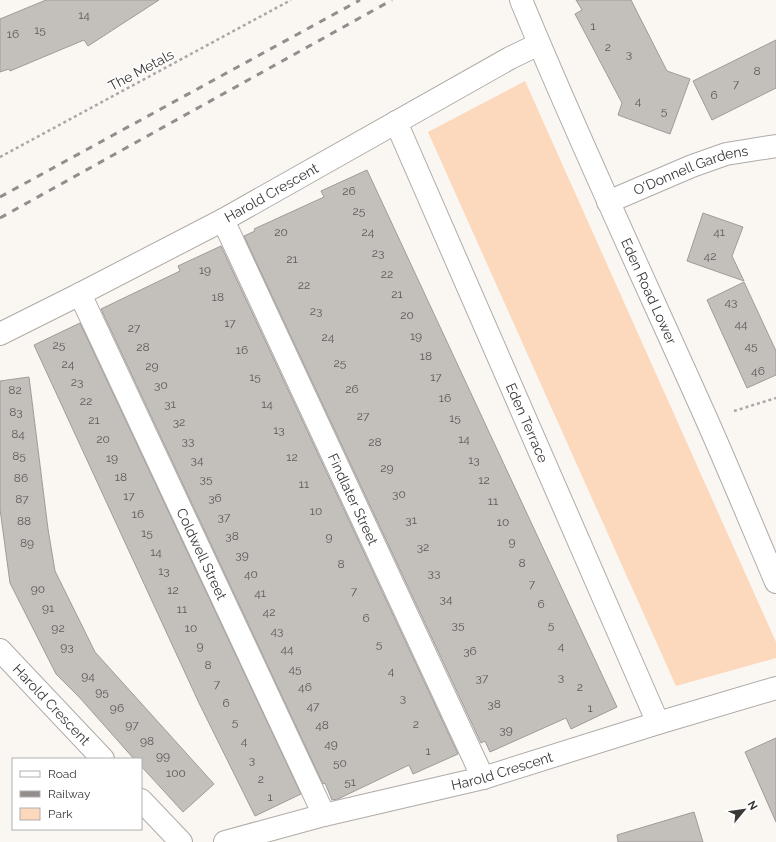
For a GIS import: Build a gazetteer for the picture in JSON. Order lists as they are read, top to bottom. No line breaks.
{"streets":{"street":["O'Donnell Gardens","Harold Crescent","Eden Road Lower","Eden Terrace","Findlater Street","Coldwell Street"],"path":["The Metals"]},"crossings":[["O'Donnell Gardens","Eden Road Lower"],["Harold Crescent","Eden Road Lower"],["Harold Crescent","Eden Terrace"],["Harold Crescent","Findlater Street"],["Harold Crescent","Coldwell Street"]],"house_numbers":["14","1","15","16","2","3","8","7","6","4","5","26","25","20","24","41","23","42","21","19","22","22","21","18","43","23","20","17","44","27","19","24","25","45","28","16","18","25","24","29","46","15","17","23","30","26","82","16","22","31","14","83","27","15","21","32","13","84","20","14","33","28","85","12","19","34","13","29","18","86","35","12","11","30","17","36","87","11","10","16","37","31","88","10","15","38","9","9","89","32","14","39","8","8","13","33","40","7","90","12","7","41","34","6","91","11","42","6","35","5","92","10","43","5","9","4","93","44","36","8","45","4","94","3","37","7","46","2","95","3","6","38","47","96","1","5","2","97","48","39","98","4","49","1","99","3","50","100","2","51","1"],"legend":["Road","Railway","Park"],"north":"top right"}
